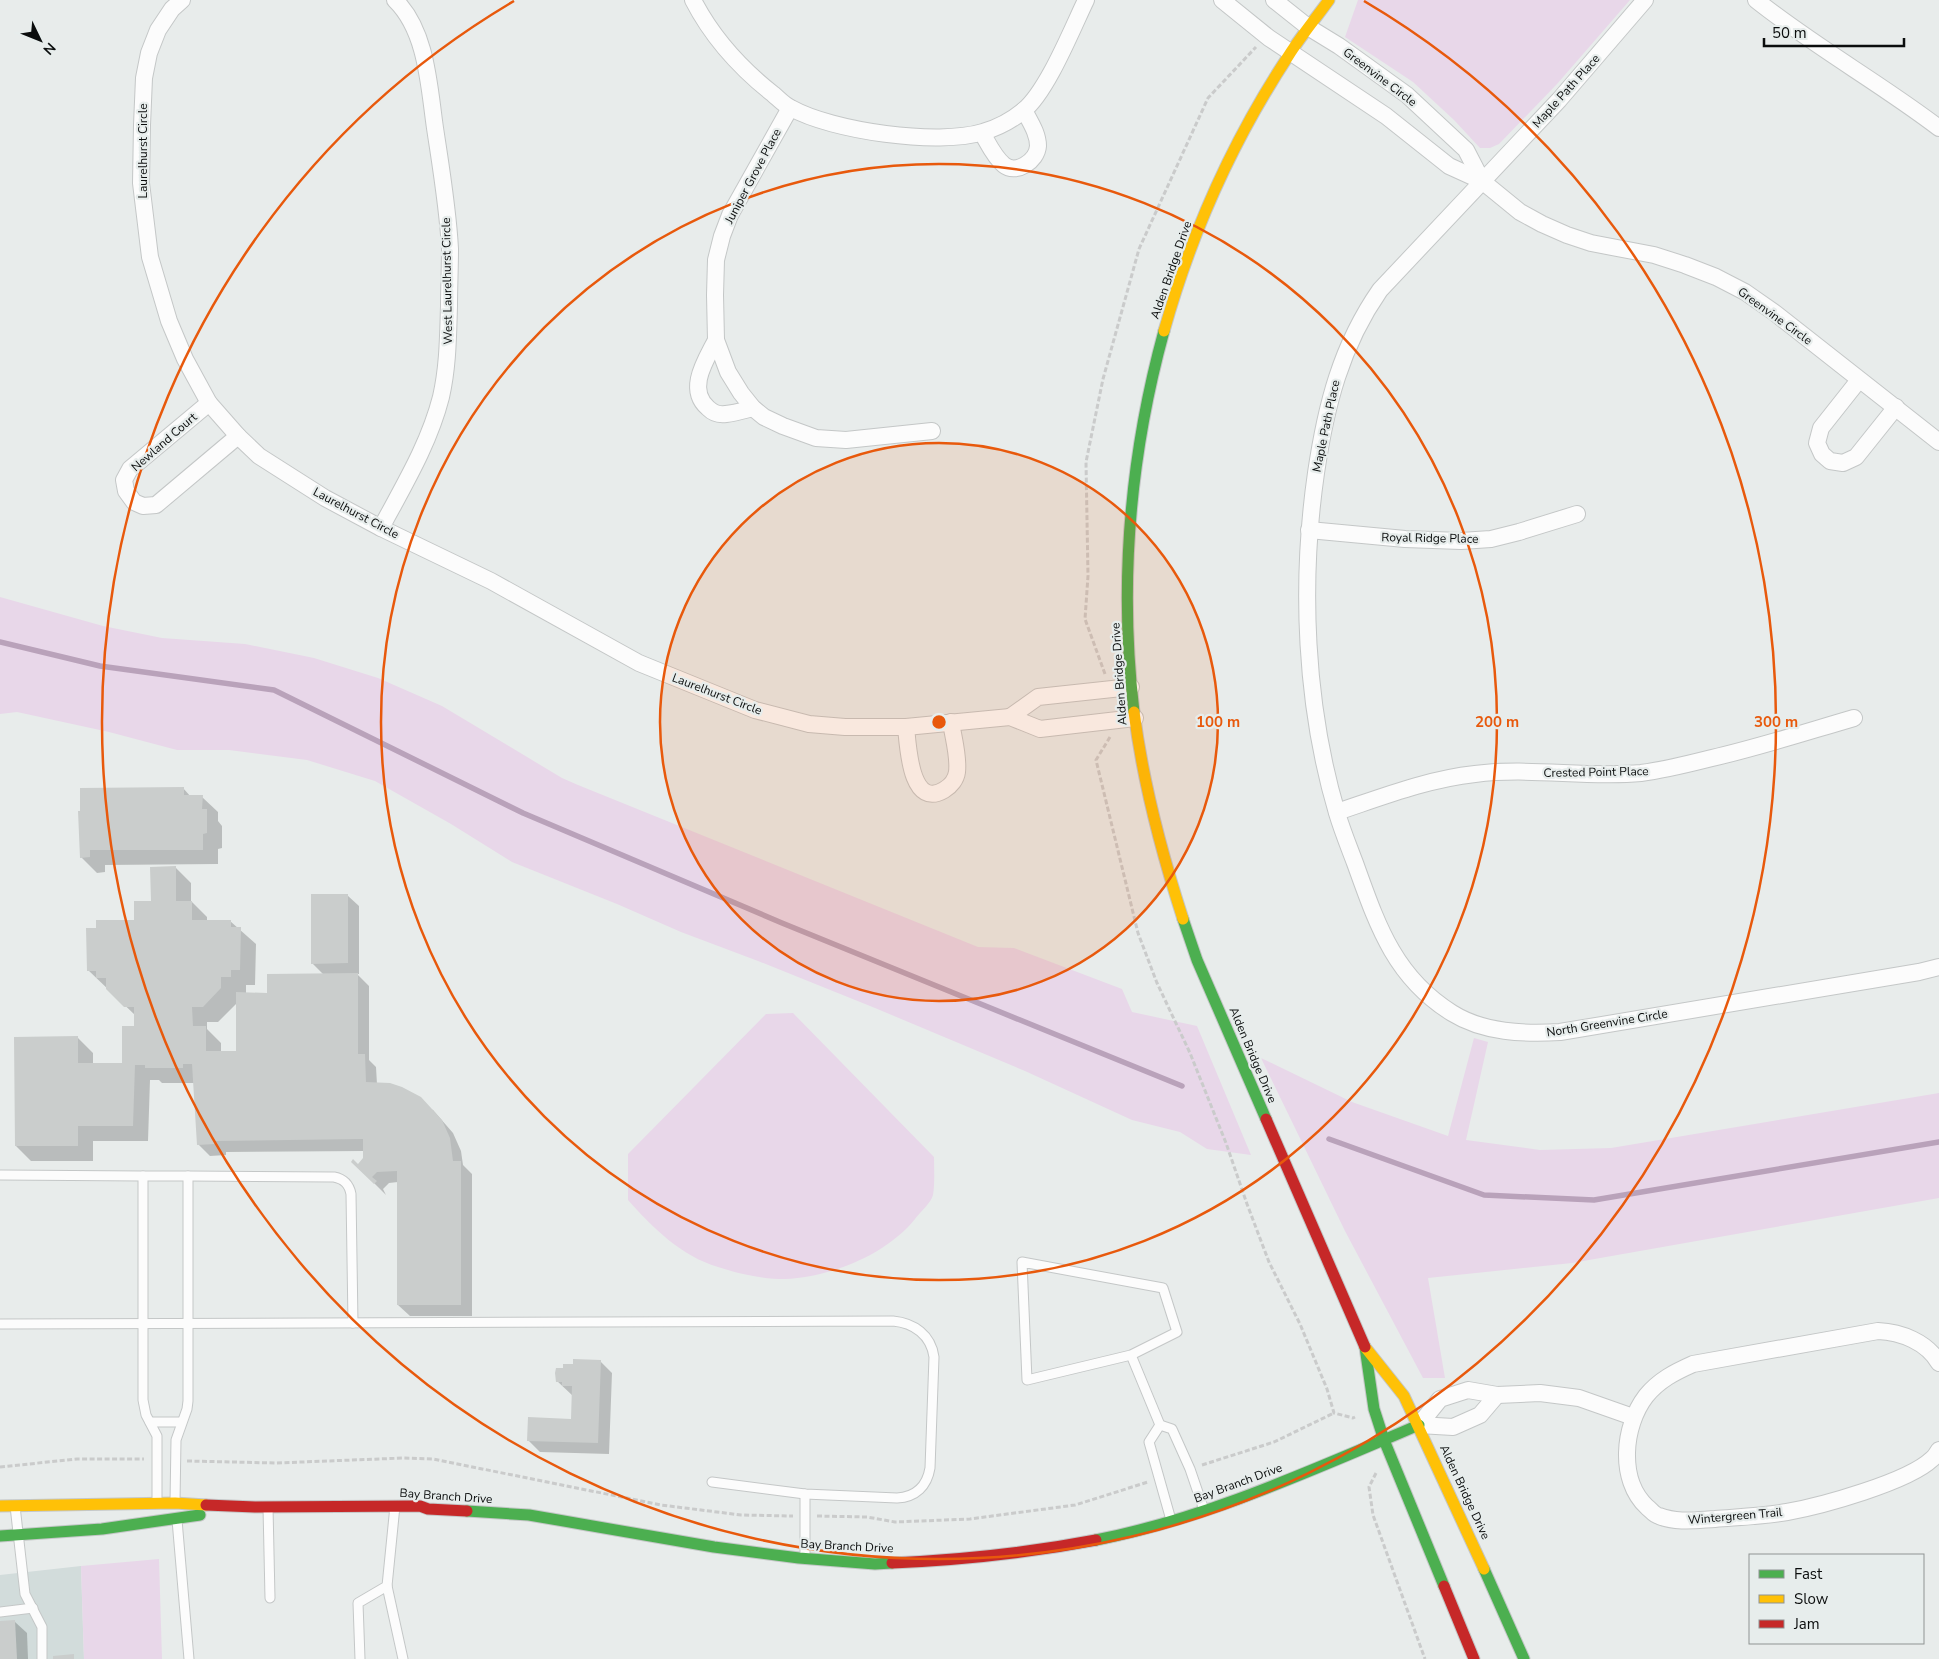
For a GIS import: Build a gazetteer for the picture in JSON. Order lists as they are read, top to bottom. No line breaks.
{"streets":{"street":["Greenvine Circle","Maple Path Place","Laurelhurst Circle","Juniper Grove Place","Alden Bridge Drive","West Laurelhurst Circle","Newland Court","Royal Ridge Place","Crested Point Place","North Greenvine Circle","Bay Branch Drive","Wintergreen Trail"]},"crossings":[["Greenvine Circle","Maple Path Place"],["Greenvine Circle","Alden Bridge Drive"],["Maple Path Place","Royal Ridge Place"],["Maple Path Place","Crested Point Place"],["Maple Path Place","North Greenvine Circle"],["Laurelhurst Circle","Alden Bridge Drive"],["Laurelhurst Circle","West Laurelhurst Circle"],["Laurelhurst Circle","Newland Court"],["Alden Bridge Drive","Bay Branch Drive"],["Crested Point Place","North Greenvine Circle"]],"legend":["Fast","Slow","Jam"],"scale_bar":"50 m","north":"bottom right","rings":["100 m","200 m","300 m"]}
